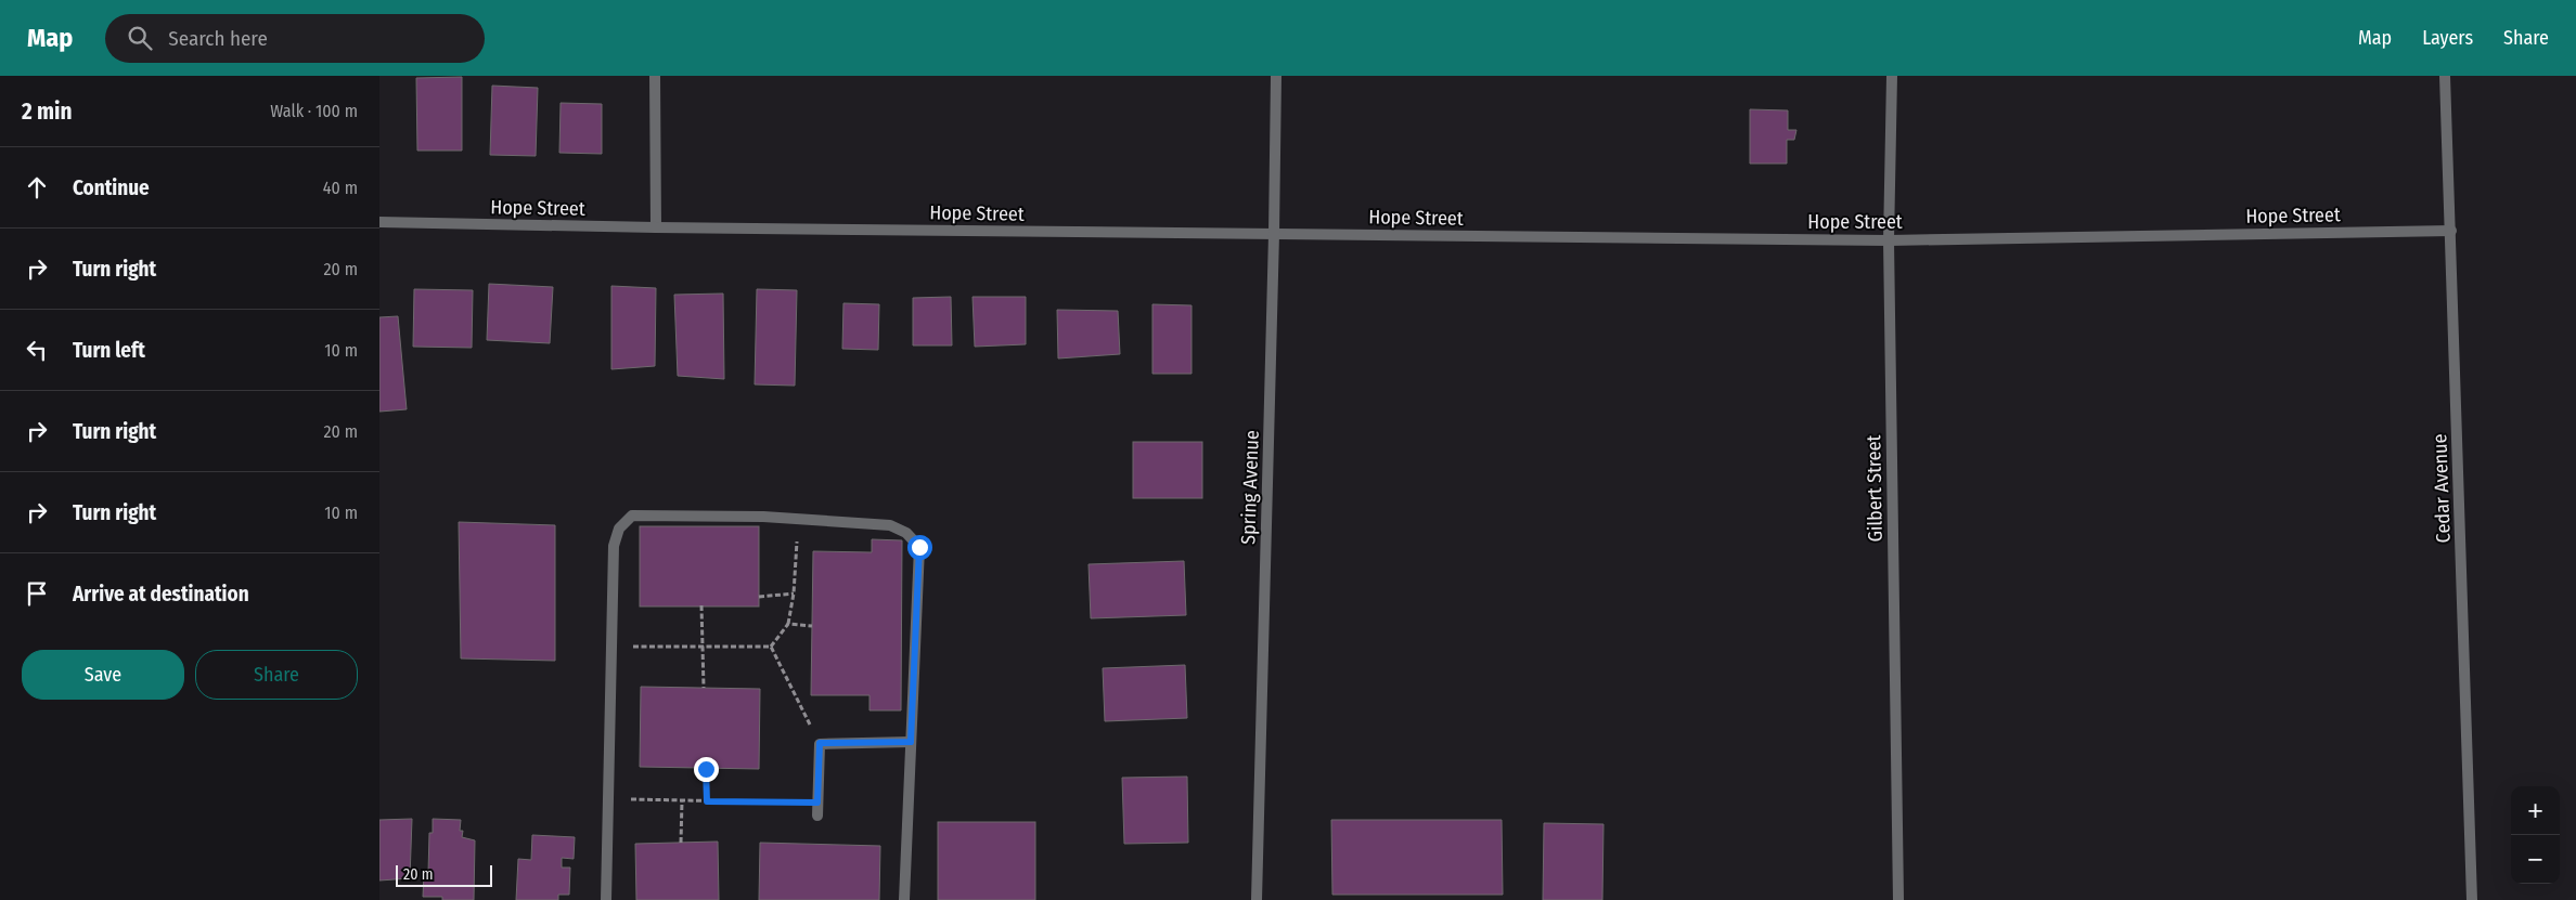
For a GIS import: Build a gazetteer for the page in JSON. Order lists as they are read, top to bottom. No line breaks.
{"streets":{"street":["Hope Street","Spring Avenue","Gilbert Street","Cedar Avenue"]},"crossings":[["Hope Street","Spring Avenue"],["Hope Street","Gilbert Street"],["Hope Street","Cedar Avenue"]],"scale_bar":"20 m","page":{"header":"Map","search":"Search here","nav":["Map","Layers","Share"],"heading":["2 min","Walk · 100 m"],"list":[["Continue","40 m"],["Turn right","20 m"],["Turn left","10 m"],["Turn right","20 m"],["Turn right","10 m"],"Arrive at destination"],"buttons":["Save","Share"],"map_buttons":["+","−"],"scale":"20 m"}}
